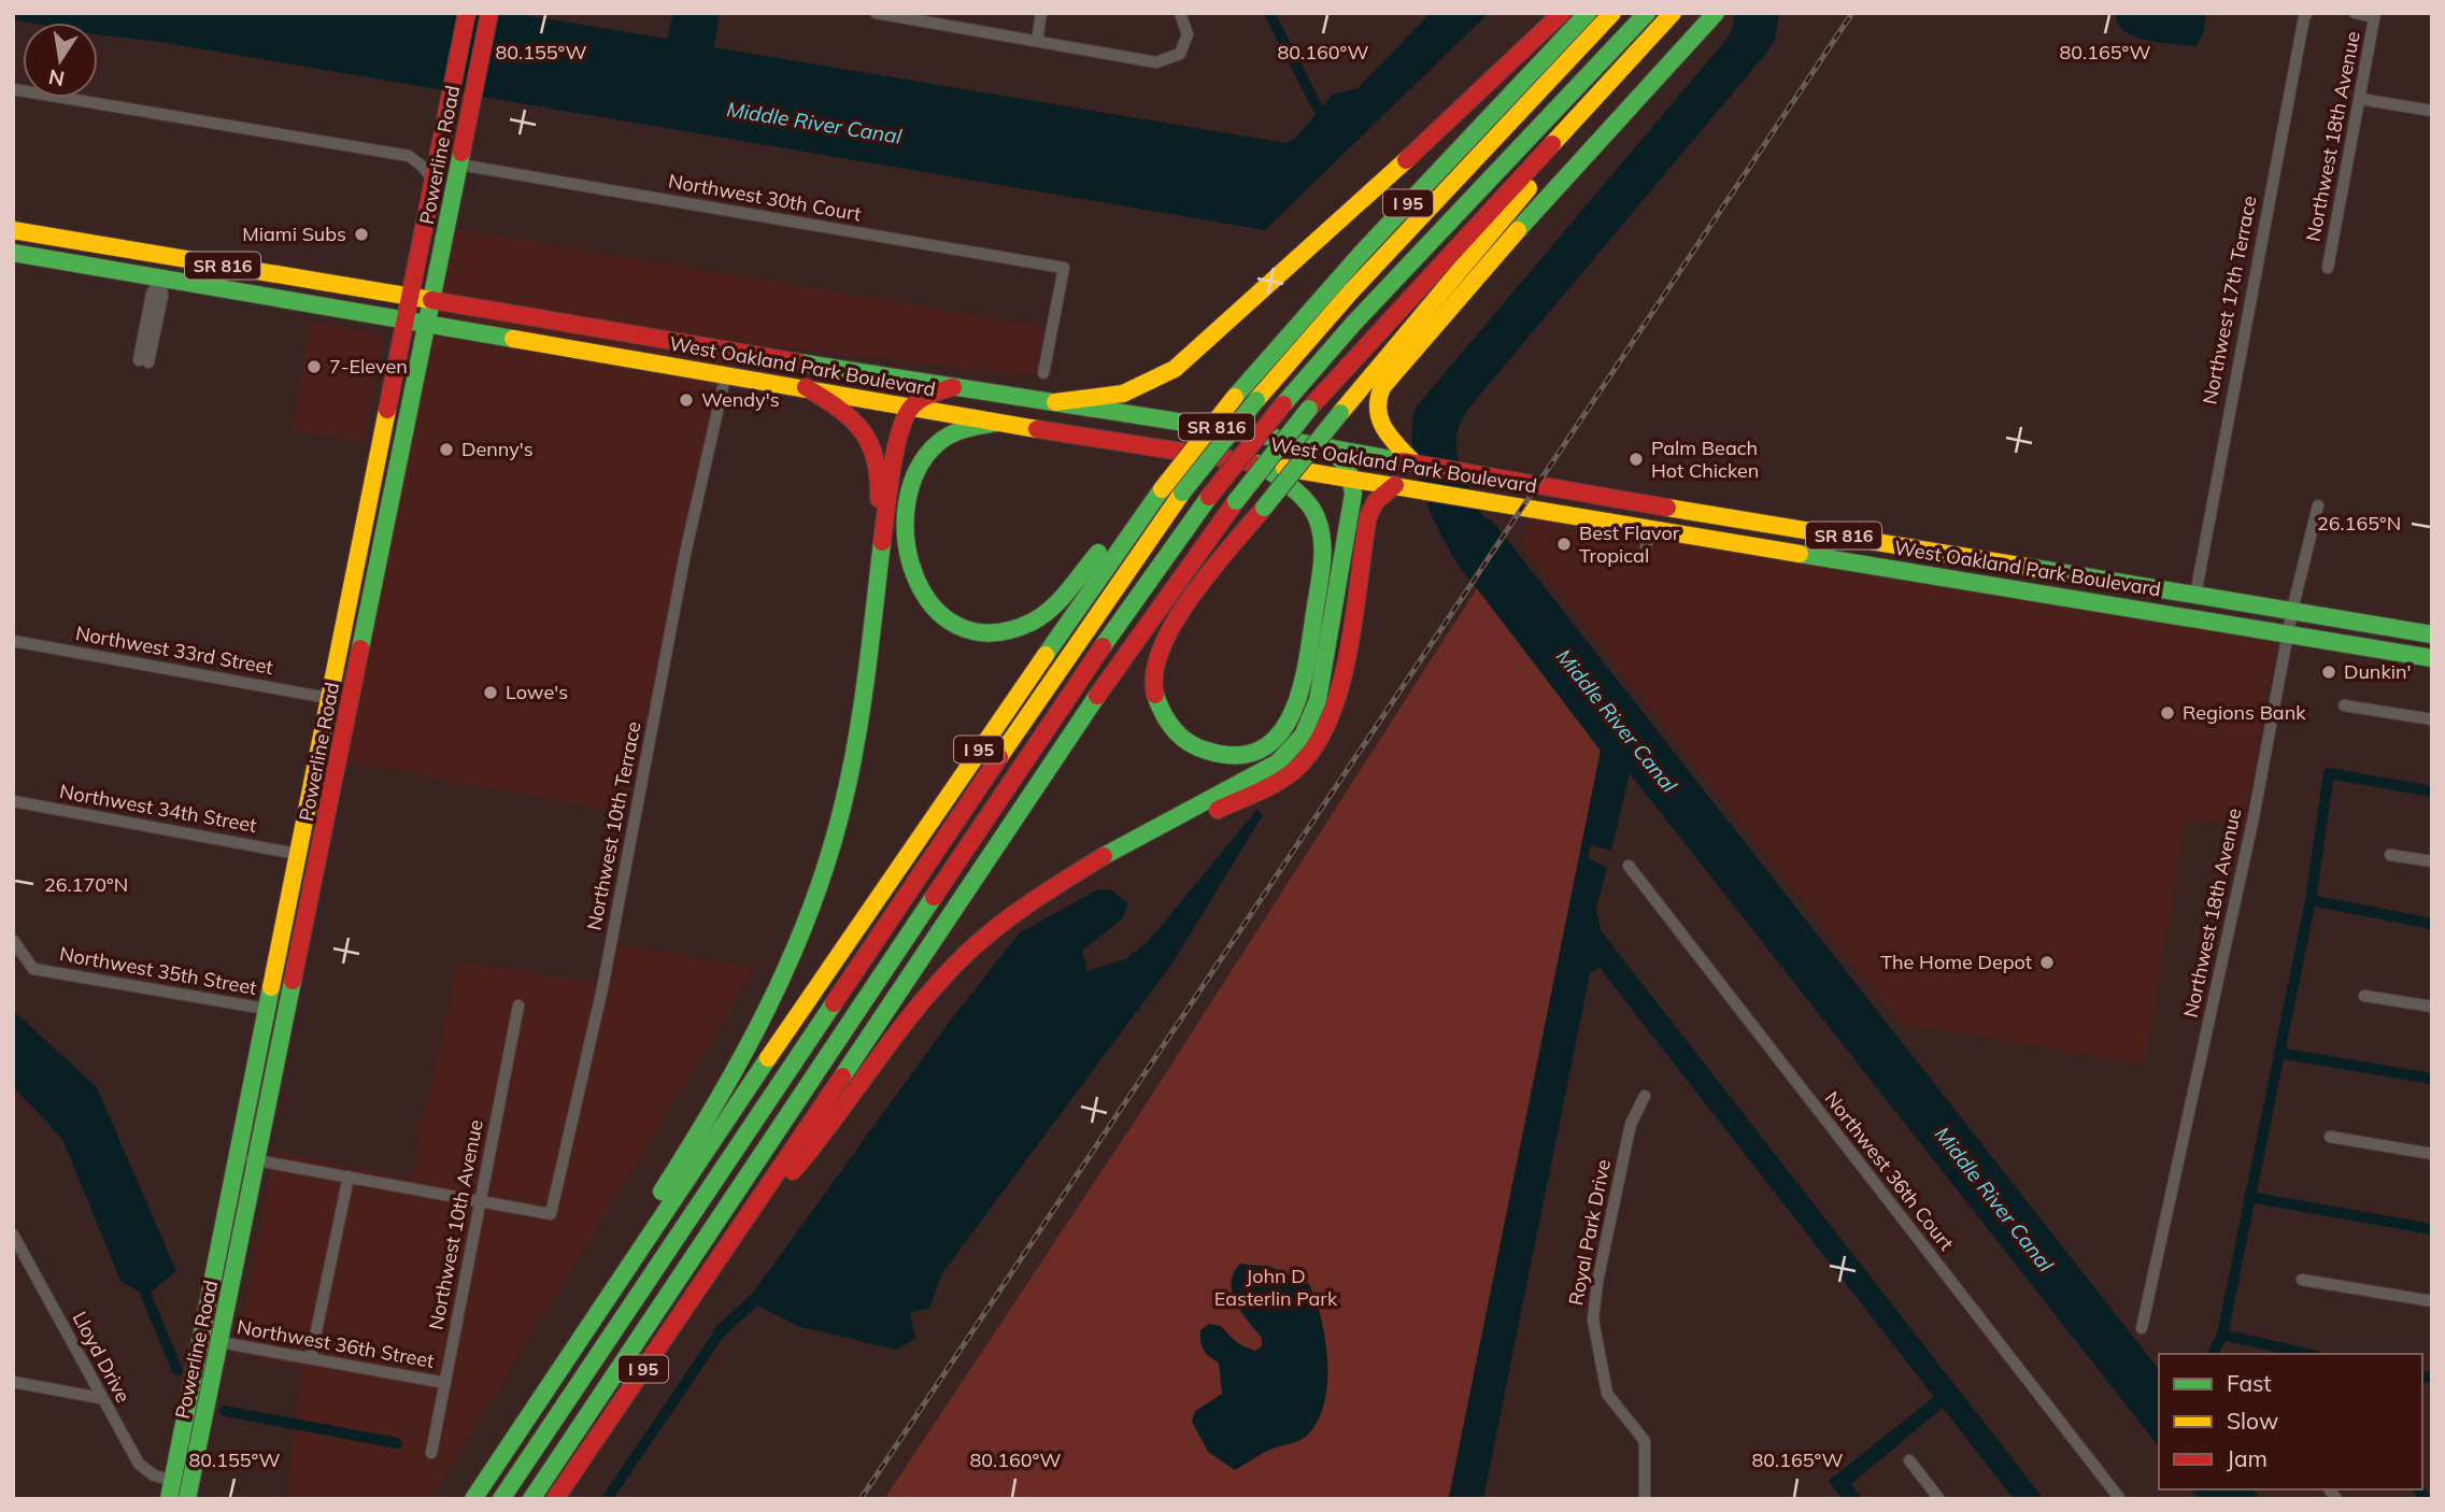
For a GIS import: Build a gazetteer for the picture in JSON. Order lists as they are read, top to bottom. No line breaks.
{"streets":{"main road":["Powerline Road","I 95","SR 816","West Oakland Park Boulevard"],"street":["Northwest 18th Avenue","Northwest 30th Court","Northwest 17th Terrace","Northwest 33rd Street","Northwest 34th Street","Northwest 10th Terrace","Northwest 35th Street","Northwest 36th Court","Northwest 10th Avenue","Royal Park Drive","Northwest 36th Street","Lloyd Drive"]},"crossings":[["Northwest 18th Avenue","West Oakland Park Boulevard"],["Powerline Road","Northwest 30th Court"],["Powerline Road","West Oakland Park Boulevard"],["Powerline Road","Northwest 33rd Street"],["Powerline Road","Northwest 34th Street"],["Powerline Road","Northwest 35th Street"],["Powerline Road","Northwest 36th Street"],["Powerline Road","Lloyd Drive"],["Northwest 17th Terrace","West Oakland Park Boulevard"],["West Oakland Park Boulevard","Northwest 10th Terrace"],["Northwest 10th Terrace","Northwest 10th Avenue"],["Northwest 10th Avenue","Northwest 36th Street"]],"water":["Middle River Canal"],"parks":["John D Easterlin Park"],"places":["Miami Subs","7-Eleven","Wendy's","Denny's","Palm Beach Hot Chicken","Best Flavor Tropical","Dunkin'","Lowe's","Regions Bank","The Home Depot"],"legend":["Fast","Slow","Jam"],"north":"bottom","coordinates":["80.155°W","80.160°W","80.165°W","26.165°N","26.170°N"]}
